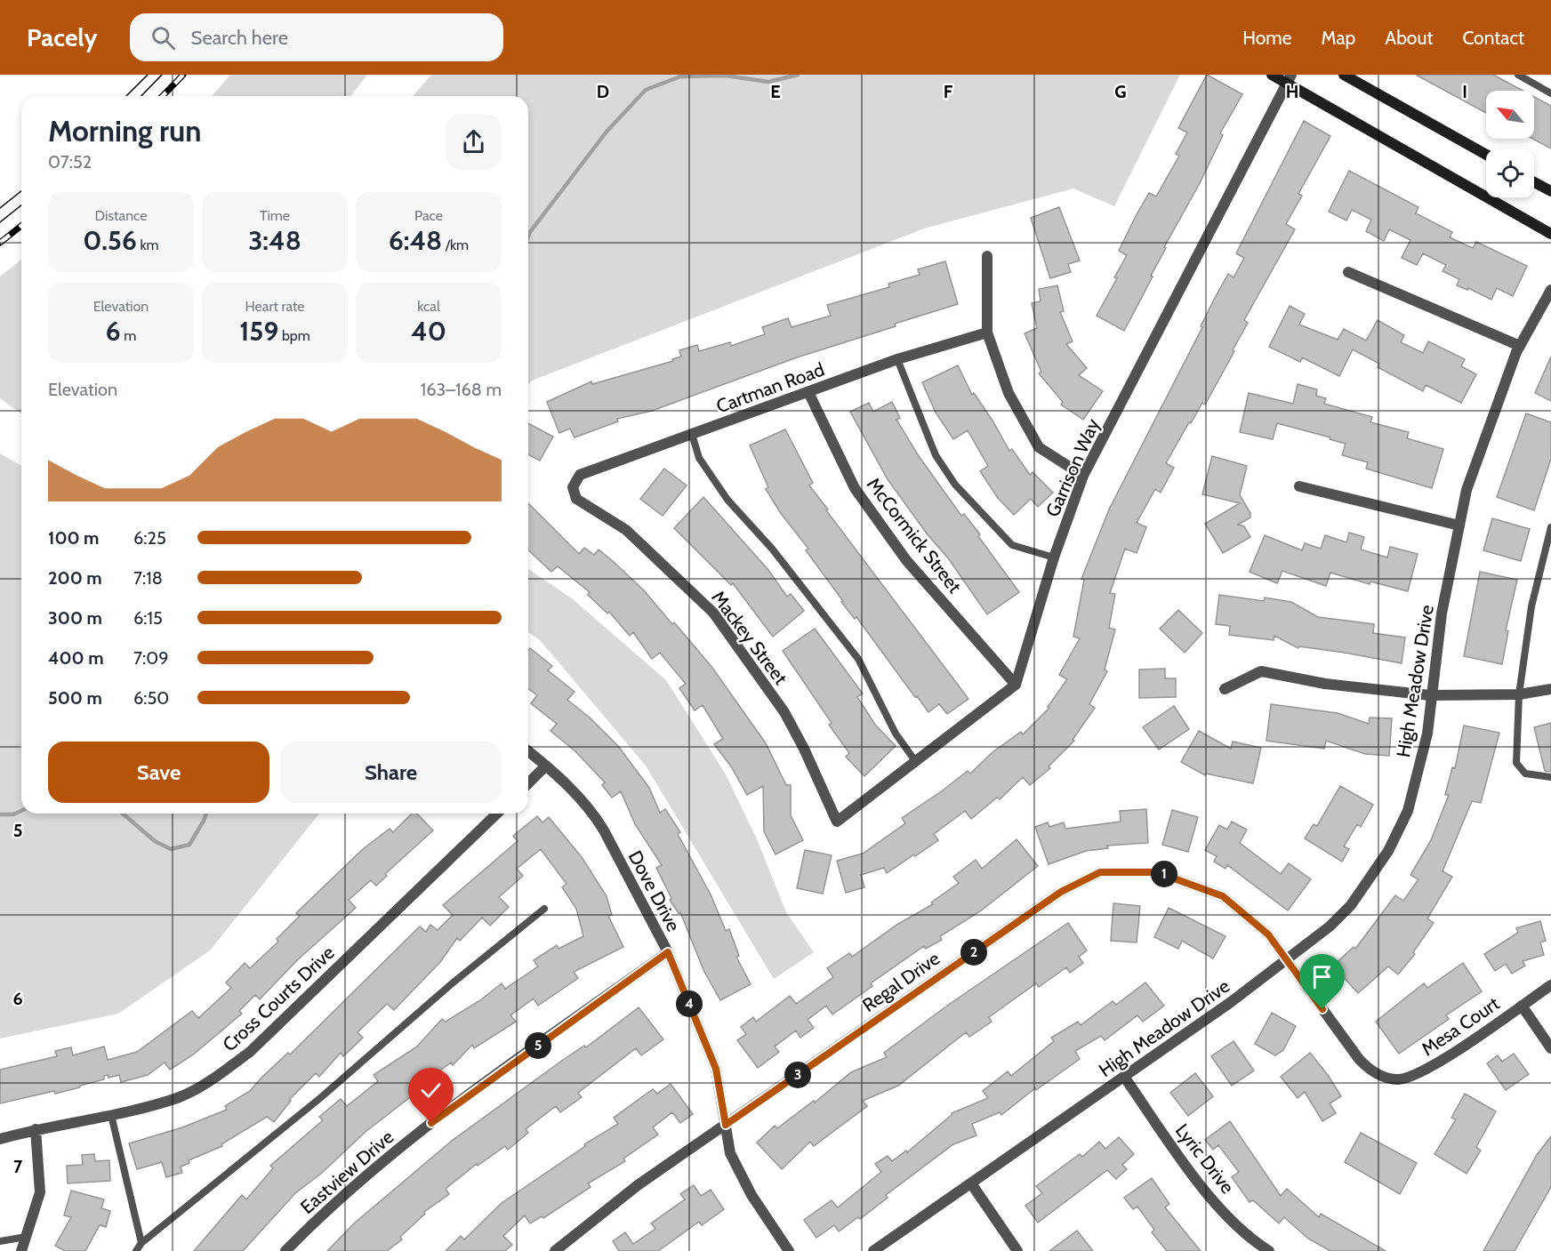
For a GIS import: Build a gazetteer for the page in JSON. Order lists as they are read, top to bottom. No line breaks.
{"streets":{"street":["Cartman Road","Garrison Way","McCormick Street","Mackey Street","High Meadow Drive","Dove Drive","Regal Drive","Cross Courts Drive","Mesa Court","Lyric Drive","Eastview Drive"]},"crossings":[["Cartman Road","McCormick Street"],["Cartman Road","Mackey Street"],["Garrison Way","McCormick Street"],["High Meadow Drive","Regal Drive"],["High Meadow Drive","Lyric Drive"],["Dove Drive","Regal Drive"],["Dove Drive","Eastview Drive"],["Regal Drive","Mesa Court"]],"north":"top left","page":{"header":"Pacely","search":"Search here","nav":["Home","Map","About","Contact"],"heading":["Morning run","07:52"],"stats":[["Distance","0.56 km"],["Time","3:48"],["Pace","6:48 /km"],["Elevation","6 m"],["Heart rate","159 bpm"],["kcal","40"]],"chart":["Elevation","163–168 m"],"list":[{"name":"100 m","note":"6:25"},{"name":"200 m","note":"7:18"},{"name":"300 m","note":"6:15"},{"name":"400 m","note":"7:09"},{"name":"500 m","note":"6:50"}],"buttons":["Save","Share"],"pins":["1","2","4","5","3"]},"grid":{"columns":["D","E","F","G","H","I"],"rows":["5","6","7"]}}
